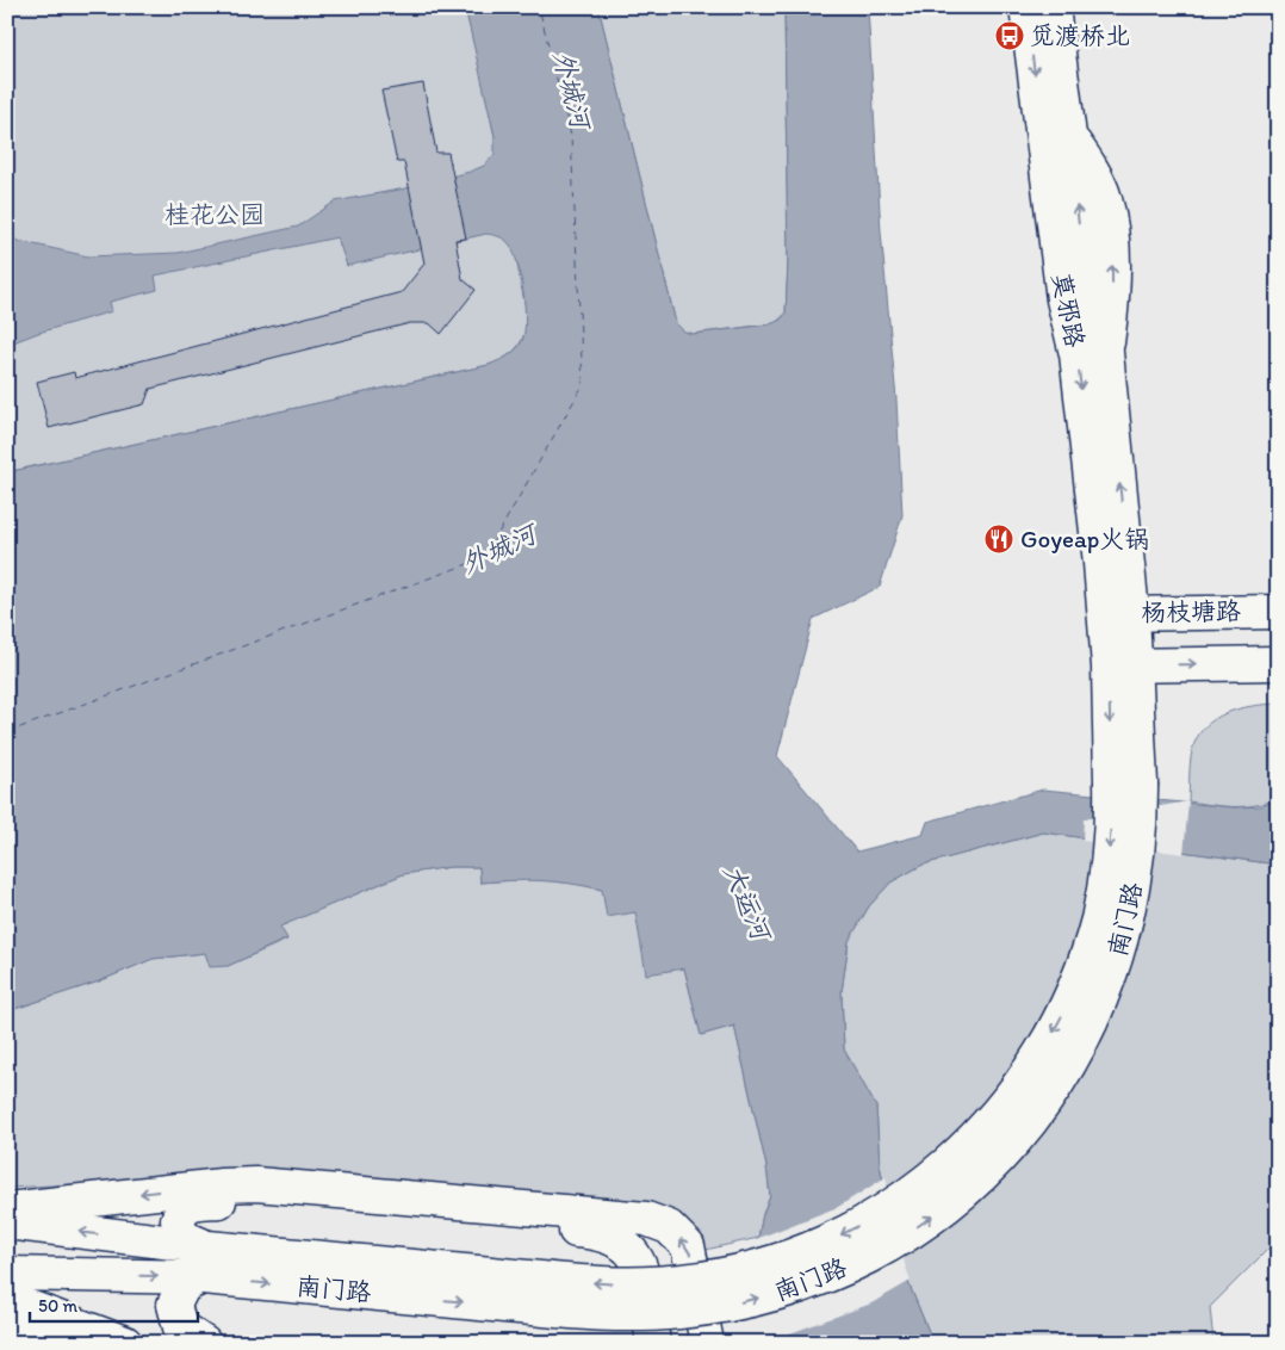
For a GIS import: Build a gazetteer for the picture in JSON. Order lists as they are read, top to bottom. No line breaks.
{"streets":{"main road":["莫邪路","杨枝塘路","南门路"]},"crossings":[["莫邪路","杨枝塘路"],["莫邪路","南门路"],["杨枝塘路","南门路"]],"water":["外城河","大运河"],"parks":["桂花公园"],"places":{"bus stop":["觅渡桥北"],"restaurant":["Goyeap火锅"]},"scale_bar":"50 m"}
